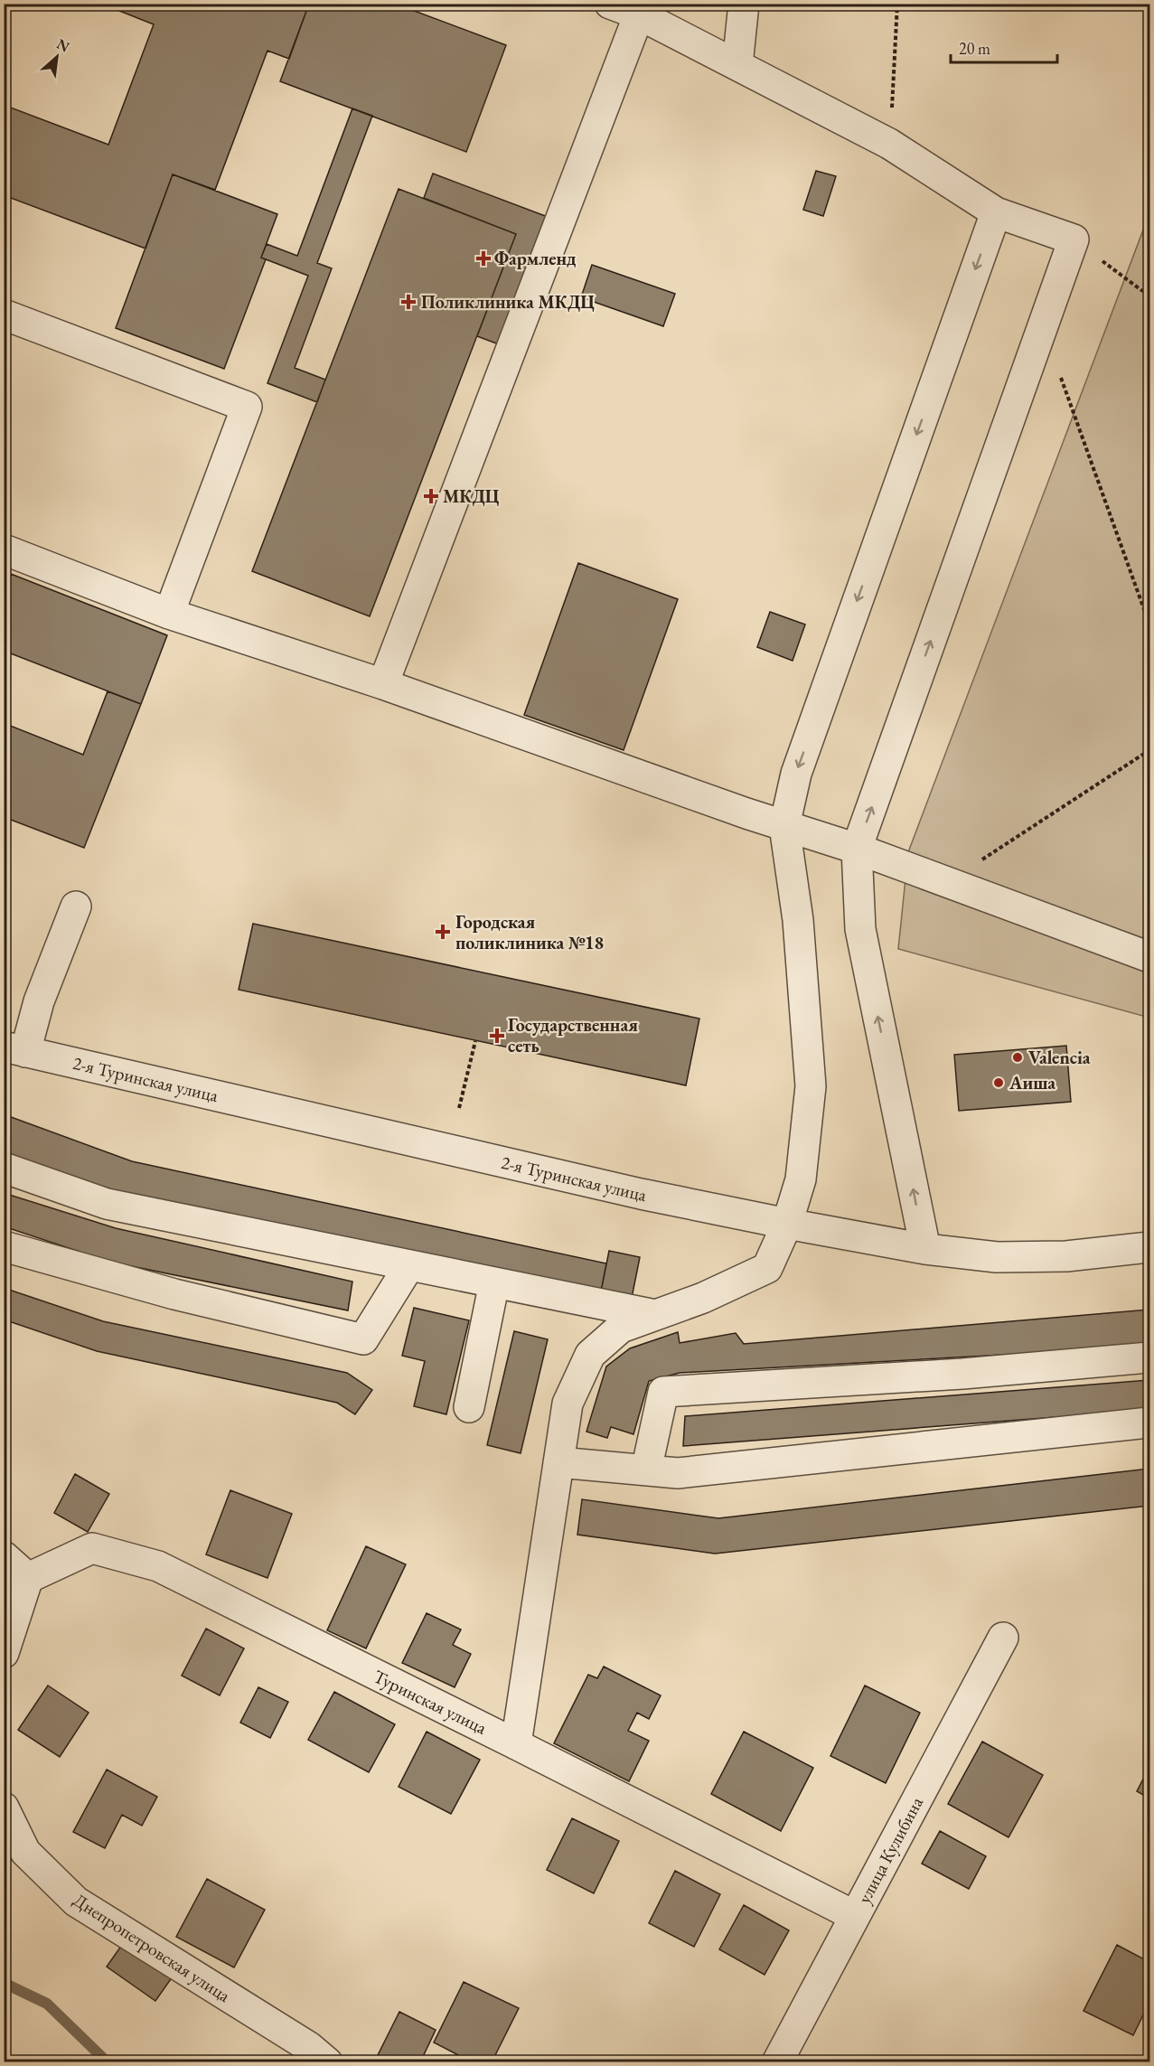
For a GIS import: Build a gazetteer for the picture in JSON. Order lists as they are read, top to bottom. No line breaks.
{"streets":{"street":["2-я Туринская улица","Туринская улица","улица Кулибина","Днепропетровская улица"]},"crossings":[["Туринская улица","улица Кулибина"]],"places":{"health":["Фармленд","Поликлиника МКДЦ","МКДЦ","Городская поликлиника №18","Государственная сеть"],"other":["Valencia","Аиша"]},"scale_bar":"20 m","north":"top right"}
